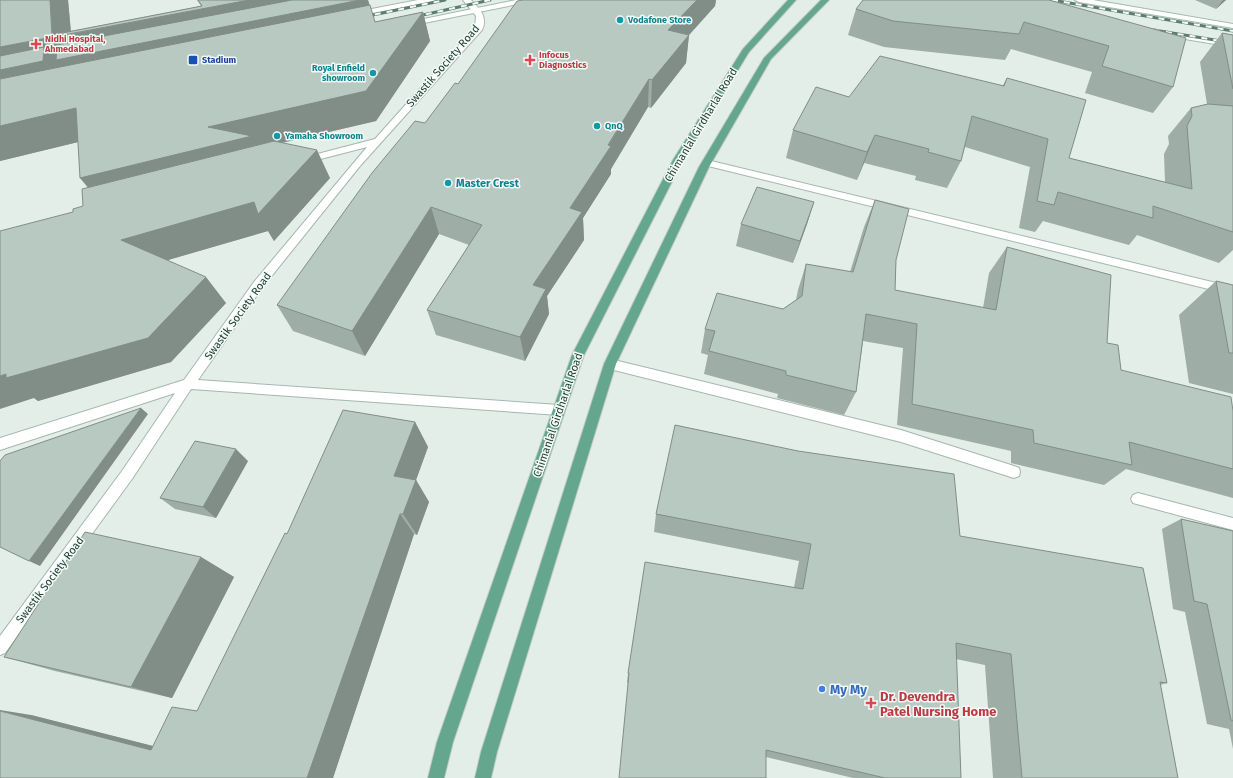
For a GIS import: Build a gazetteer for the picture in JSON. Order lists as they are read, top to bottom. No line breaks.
{"streets":{"main road":["Chimanlal Girdharlal Road"],"street":["Swastik Society Road"]},"places":{"other":["Vodafone Store","Royal Enfield showroom","QnQ","Yamaha Showroom","Master Crest","My My"],"health":["Nidhi Hospital, Ahmedabad","Infocus Diagnostics","Dr. Devendra Patel Nursing Home"],"transit":["Stadium"]}}
